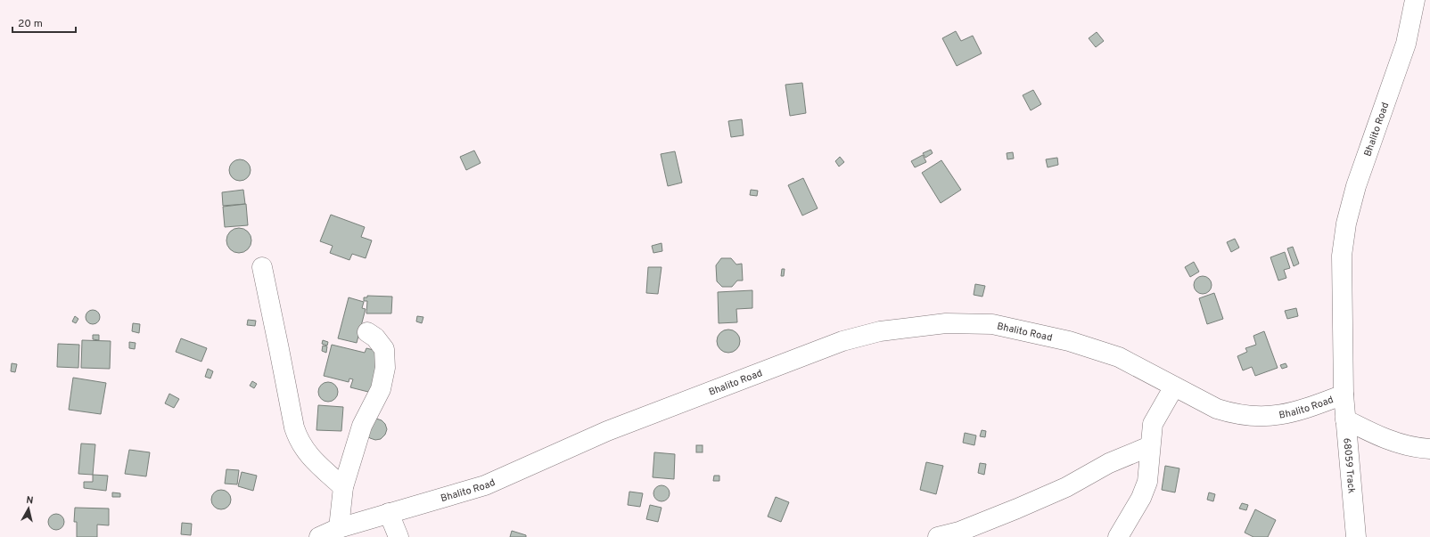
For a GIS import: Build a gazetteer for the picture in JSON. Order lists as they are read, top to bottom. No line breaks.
{"streets":{"street":["Bhalito Road","68059 Track"]},"crossings":[["Bhalito Road","68059 Track"]],"scale_bar":"20 m","north":"top"}
